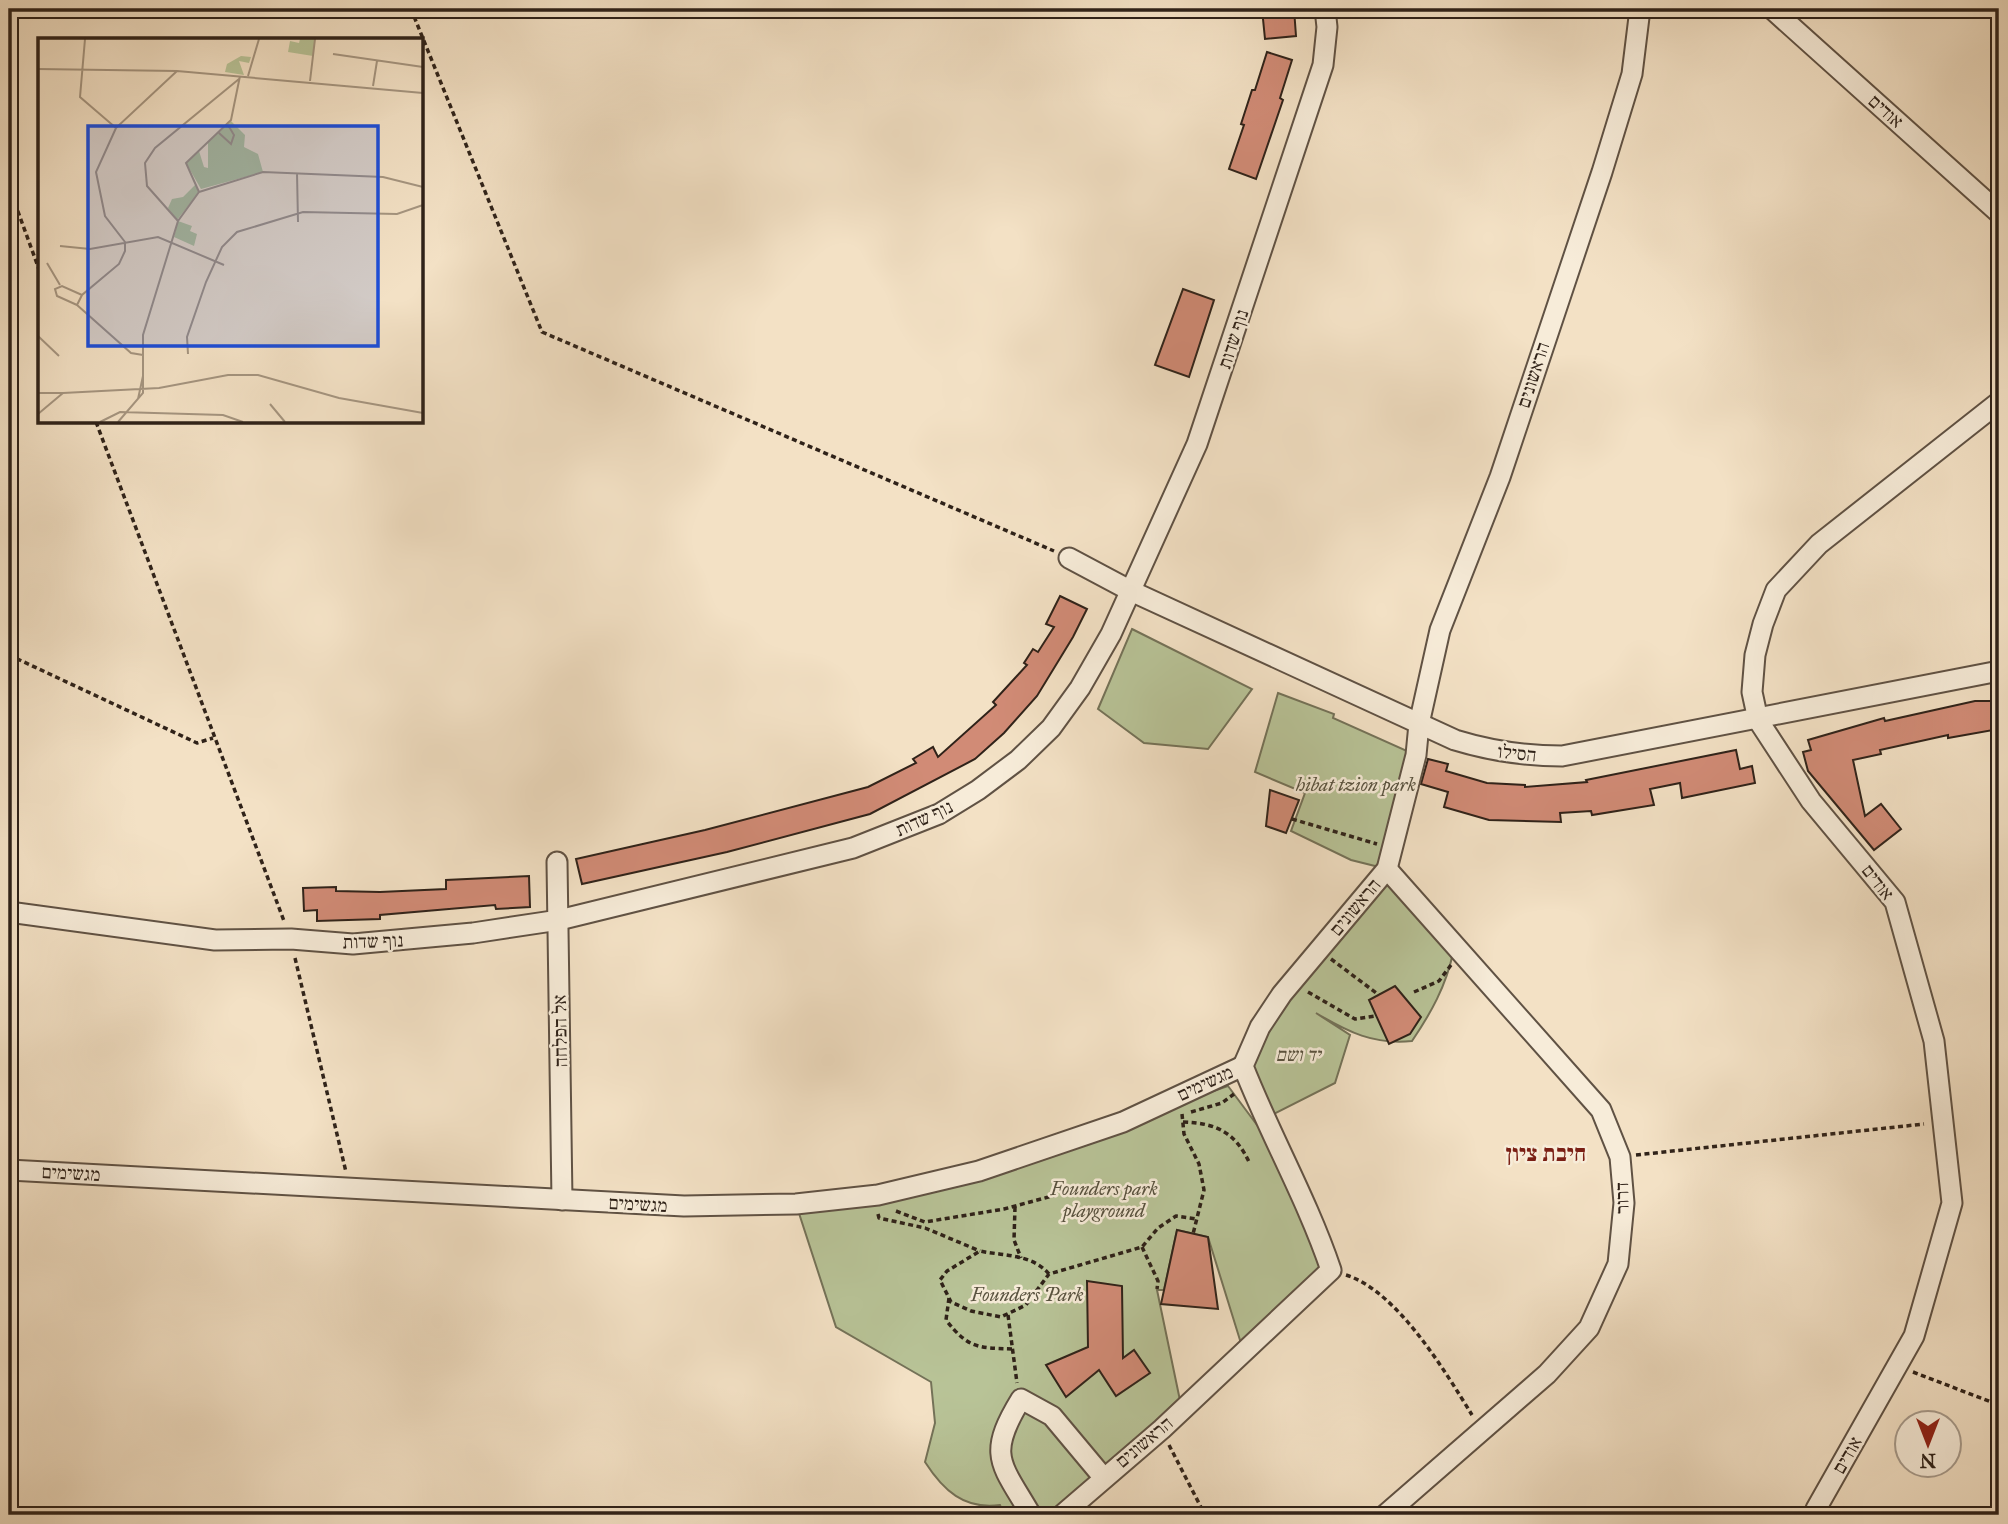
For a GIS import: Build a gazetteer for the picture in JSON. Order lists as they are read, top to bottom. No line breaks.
{"streets":{"street":["אודים","נוף שדות","הראשונים","הסילו","אל הפלחה","מגשימים","דרור"]},"crossings":[["אודים","הסילו"],["נוף שדות","הסילו"],["נוף שדות","אל הפלחה"],["הראשונים","הסילו"],["הראשונים","מגשימים"],["הראשונים","דרור"],["אל הפלחה","מגשימים"]],"districts":["חיבת ציון"],"parks":["hibat tzion park","יד ושם","Founders park playground","Founders Park"],"north":"bottom"}
